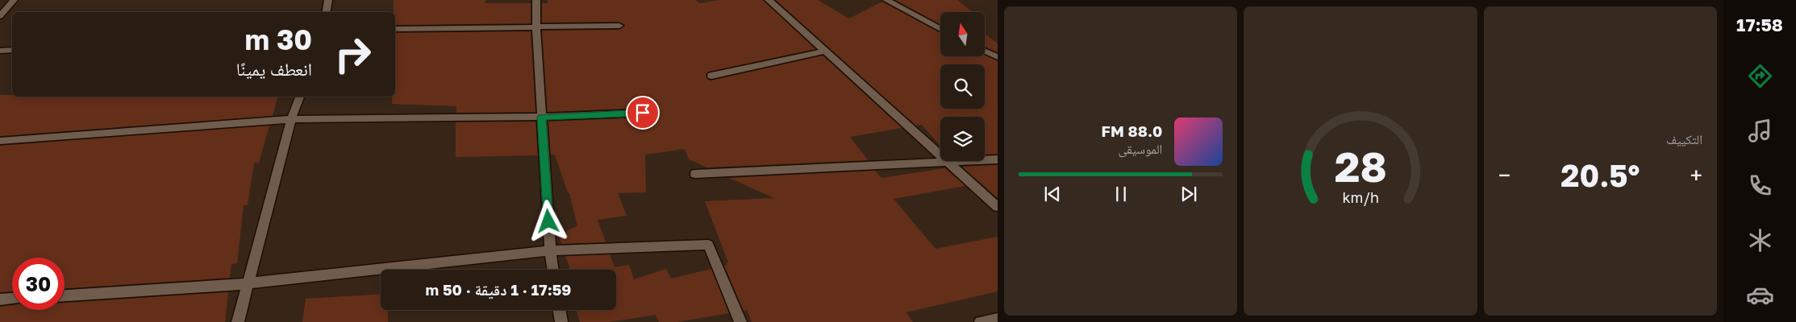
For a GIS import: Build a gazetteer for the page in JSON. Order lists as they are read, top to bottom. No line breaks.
{"north":"top","page":{"tabs":"17:58","tile":"التكييف","turn":["30 m","انعطف يمينًا"],"song":["88.0 FM","الموسيقى"],"heat":["−","20.5°","+"],"limit":"30","trip":"17:59 · 1 دقيقة · 50 m","gauge":["28","km/h"]}}
